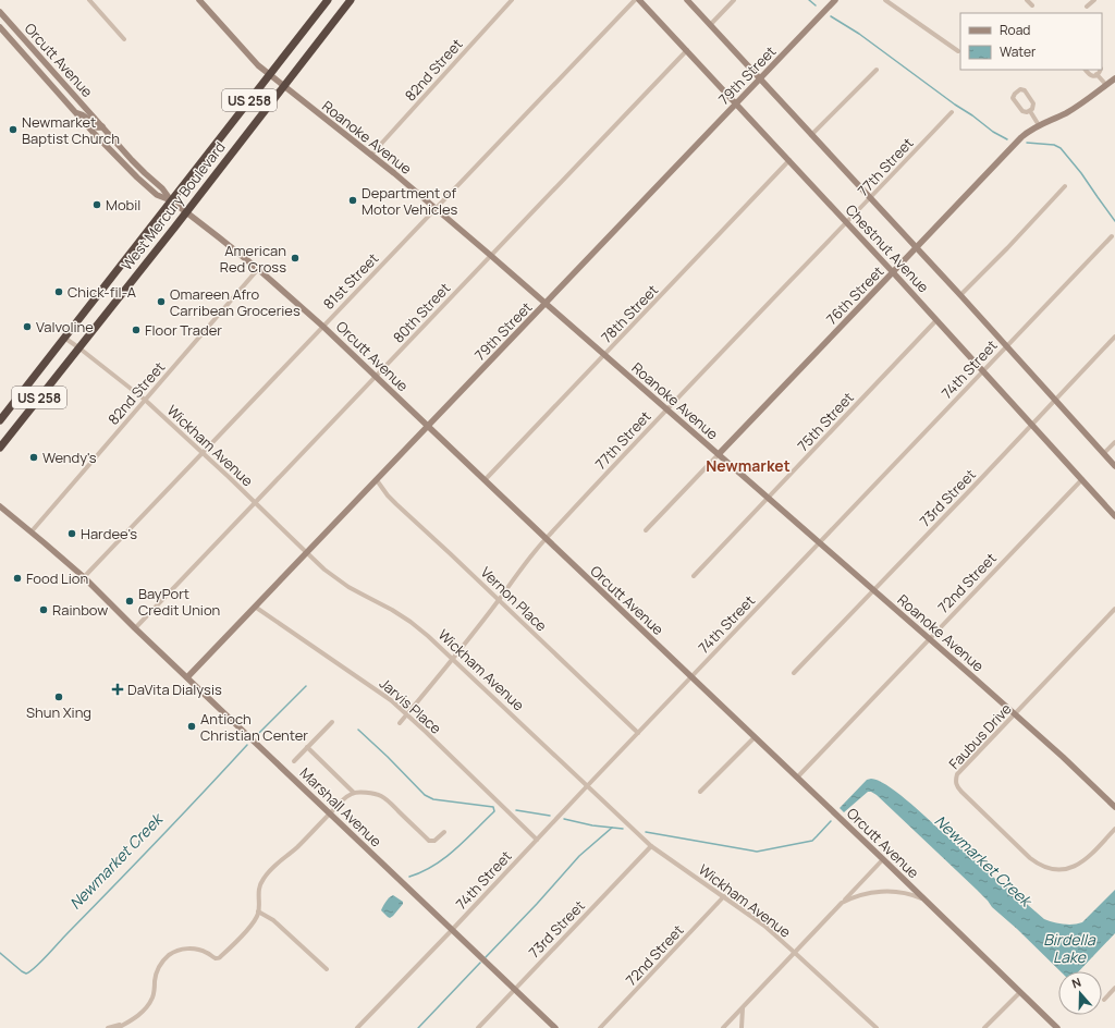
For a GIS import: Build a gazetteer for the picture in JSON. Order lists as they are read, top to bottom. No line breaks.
{"streets":{"highway":["US 258","West Mercury Boulevard"],"street":["Orcutt Avenue","82nd Street","79th Street","Roanoke Avenue","77th Street","Chestnut Avenue","81st Street","76th Street","80th Street","78th Street","74th Street","75th Street","Wickham Avenue","73rd Street","72nd Street","Vernon Place","Jarvis Place","Faubus Drive","Marshall Avenue"]},"crossings":[["Orcutt Avenue","82nd Street"],["Orcutt Avenue","79th Street"],["Orcutt Avenue","77th Street"],["Orcutt Avenue","West Mercury Boulevard"],["Orcutt Avenue","81st Street"],["Orcutt Avenue","80th Street"],["Orcutt Avenue","78th Street"],["Orcutt Avenue","74th Street"],["Orcutt Avenue","72nd Street"],["82nd Street","Roanoke Avenue"],["82nd Street","Wickham Avenue"],["82nd Street","Marshall Avenue"],["79th Street","Roanoke Avenue"],["79th Street","Chestnut Avenue"],["79th Street","Wickham Avenue"],["79th Street","Vernon Place"],["79th Street","Jarvis Place"],["79th Street","Marshall Avenue"],["Roanoke Avenue","77th Street"],["Roanoke Avenue","West Mercury Boulevard"],["Roanoke Avenue","81st Street"],["Roanoke Avenue","76th Street"],["Roanoke Avenue","80th Street"],["Roanoke Avenue","78th Street"],["Roanoke Avenue","74th Street"],["Roanoke Avenue","75th Street"],["Roanoke Avenue","73rd Street"],["Roanoke Avenue","72nd Street"],["Roanoke Avenue","Faubus Drive"],["77th Street","Chestnut Avenue"],["77th Street","Wickham Avenue"],["77th Street","Vernon Place"],["77th Street","Jarvis Place"],["West Mercury Boulevard","Wickham Avenue"],["Chestnut Avenue","76th Street"],["Chestnut Avenue","80th Street"],["Chestnut Avenue","78th Street"],["Chestnut Avenue","74th Street"],["Chestnut Avenue","75th Street"],["Chestnut Avenue","73rd Street"],["Chestnut Avenue","72nd Street"],["81st Street","Wickham Avenue"],["81st Street","Marshall Avenue"],["80th Street","Wickham Avenue"],["80th Street","Marshall Avenue"],["74th Street","Wickham Avenue"],["74th Street","Vernon Place"],["74th Street","Jarvis Place"],["74th Street","Marshall Avenue"],["Wickham Avenue","73rd Street"],["Wickham Avenue","72nd Street"],["73rd Street","Marshall Avenue"]],"districts":["Newmarket"],"water":["Newmarket Creek","Birdella Lake"],"places":{"other":["Newmarket Baptist Church","Department of Motor Vehicles","Mobil","American Red Cross","Chick-fil-A","Omareen Afro Carribean Groceries","Valvoline","Floor Trader","Wendy's","Hardee's","Food Lion","BayPort Credit Union","Rainbow","Shun Xing","Antioch Christian Center"],"health":["DaVita Dialysis"]},"legend":["Road","Water"],"north":"top"}
